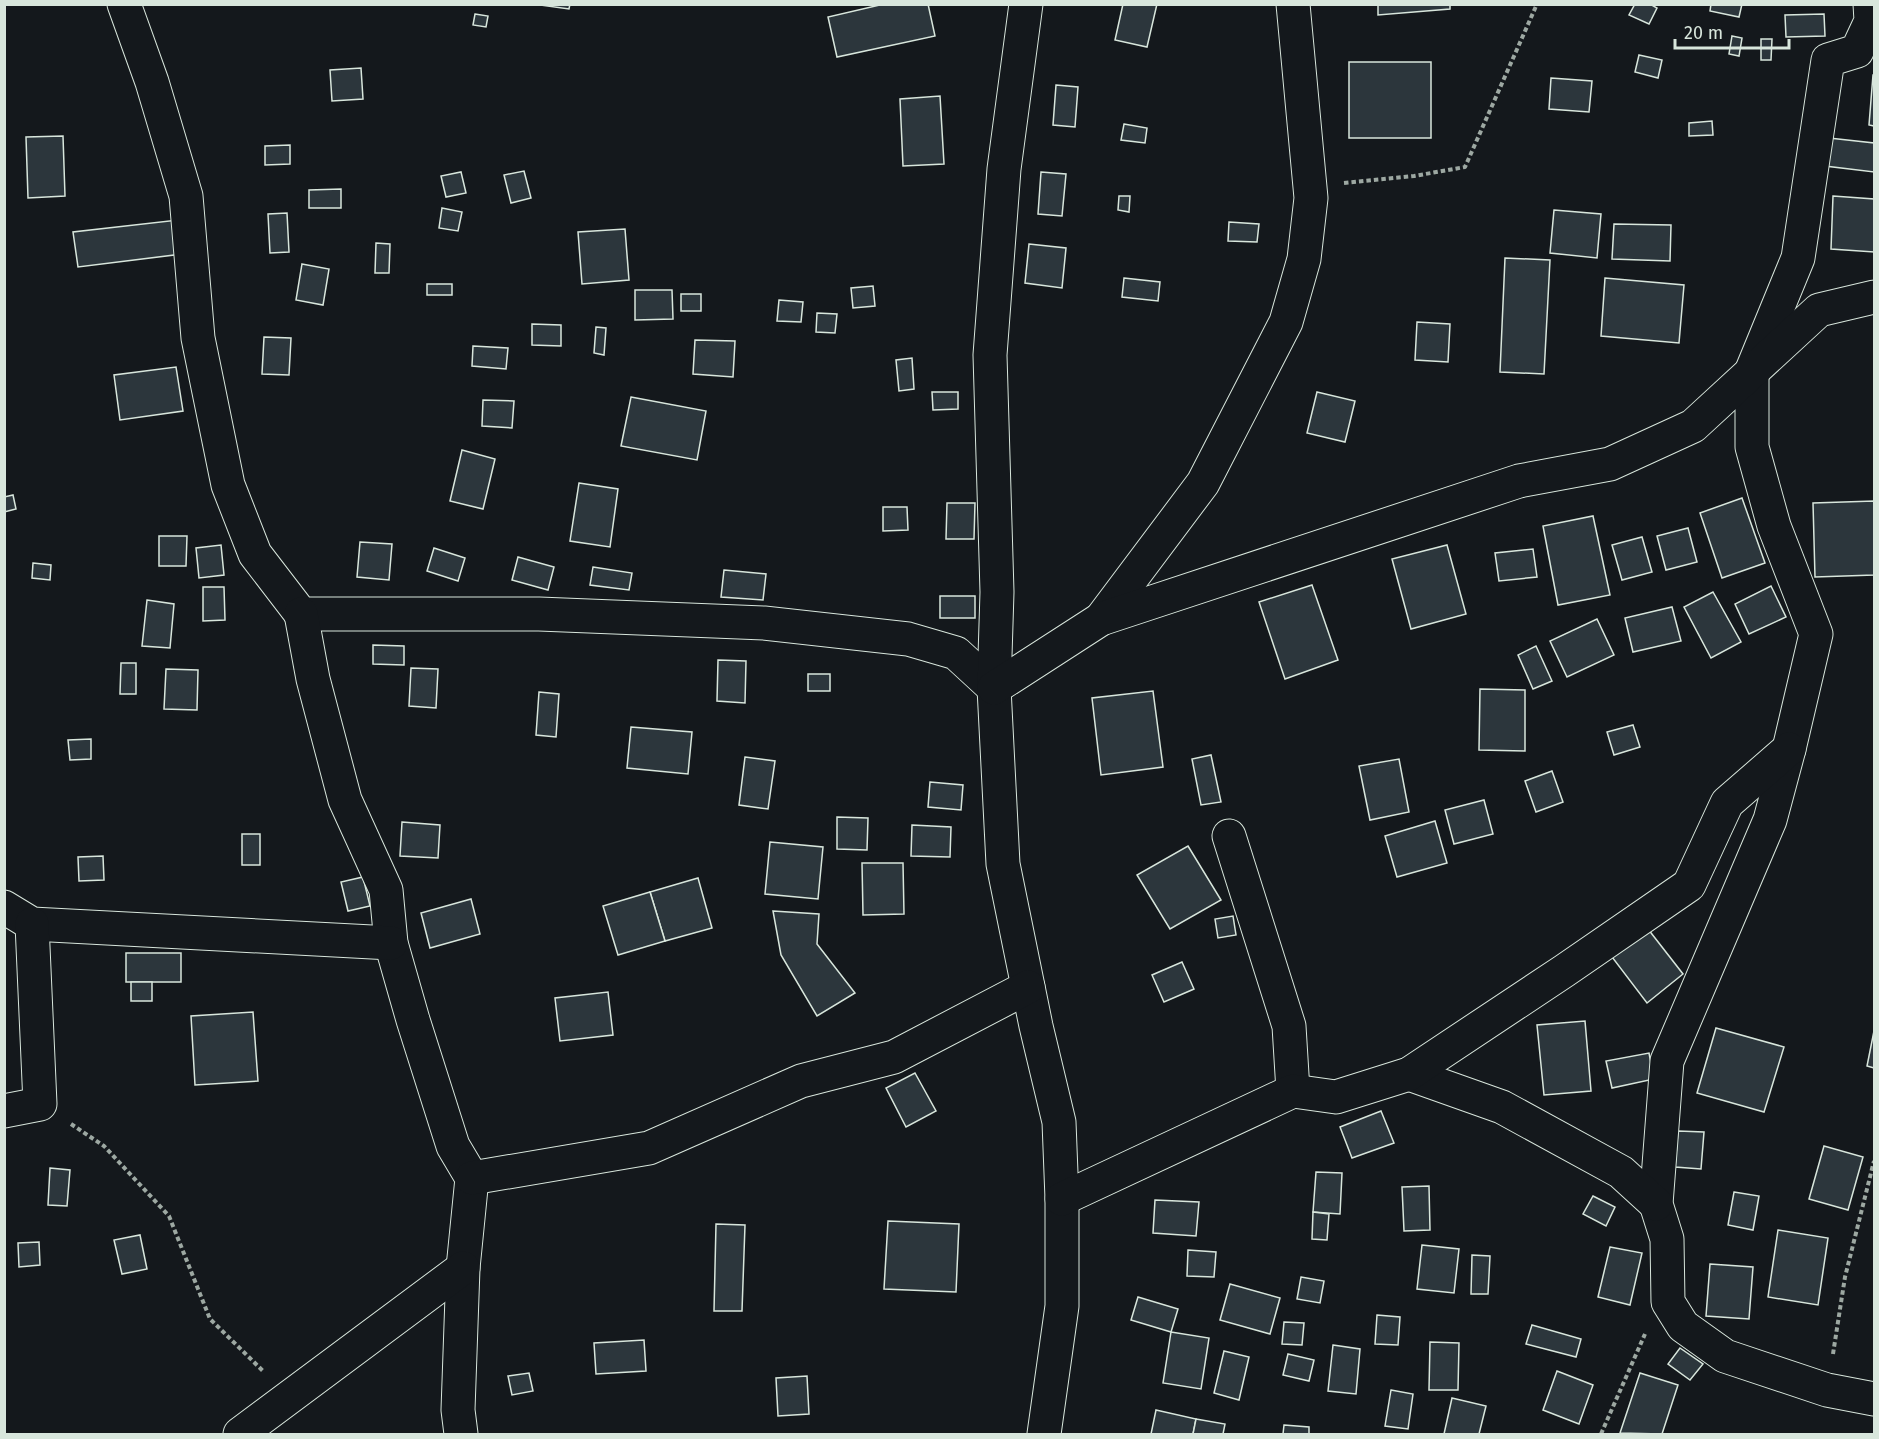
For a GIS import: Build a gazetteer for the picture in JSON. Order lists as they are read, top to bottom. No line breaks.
{"scale_bar":"20 m"}
